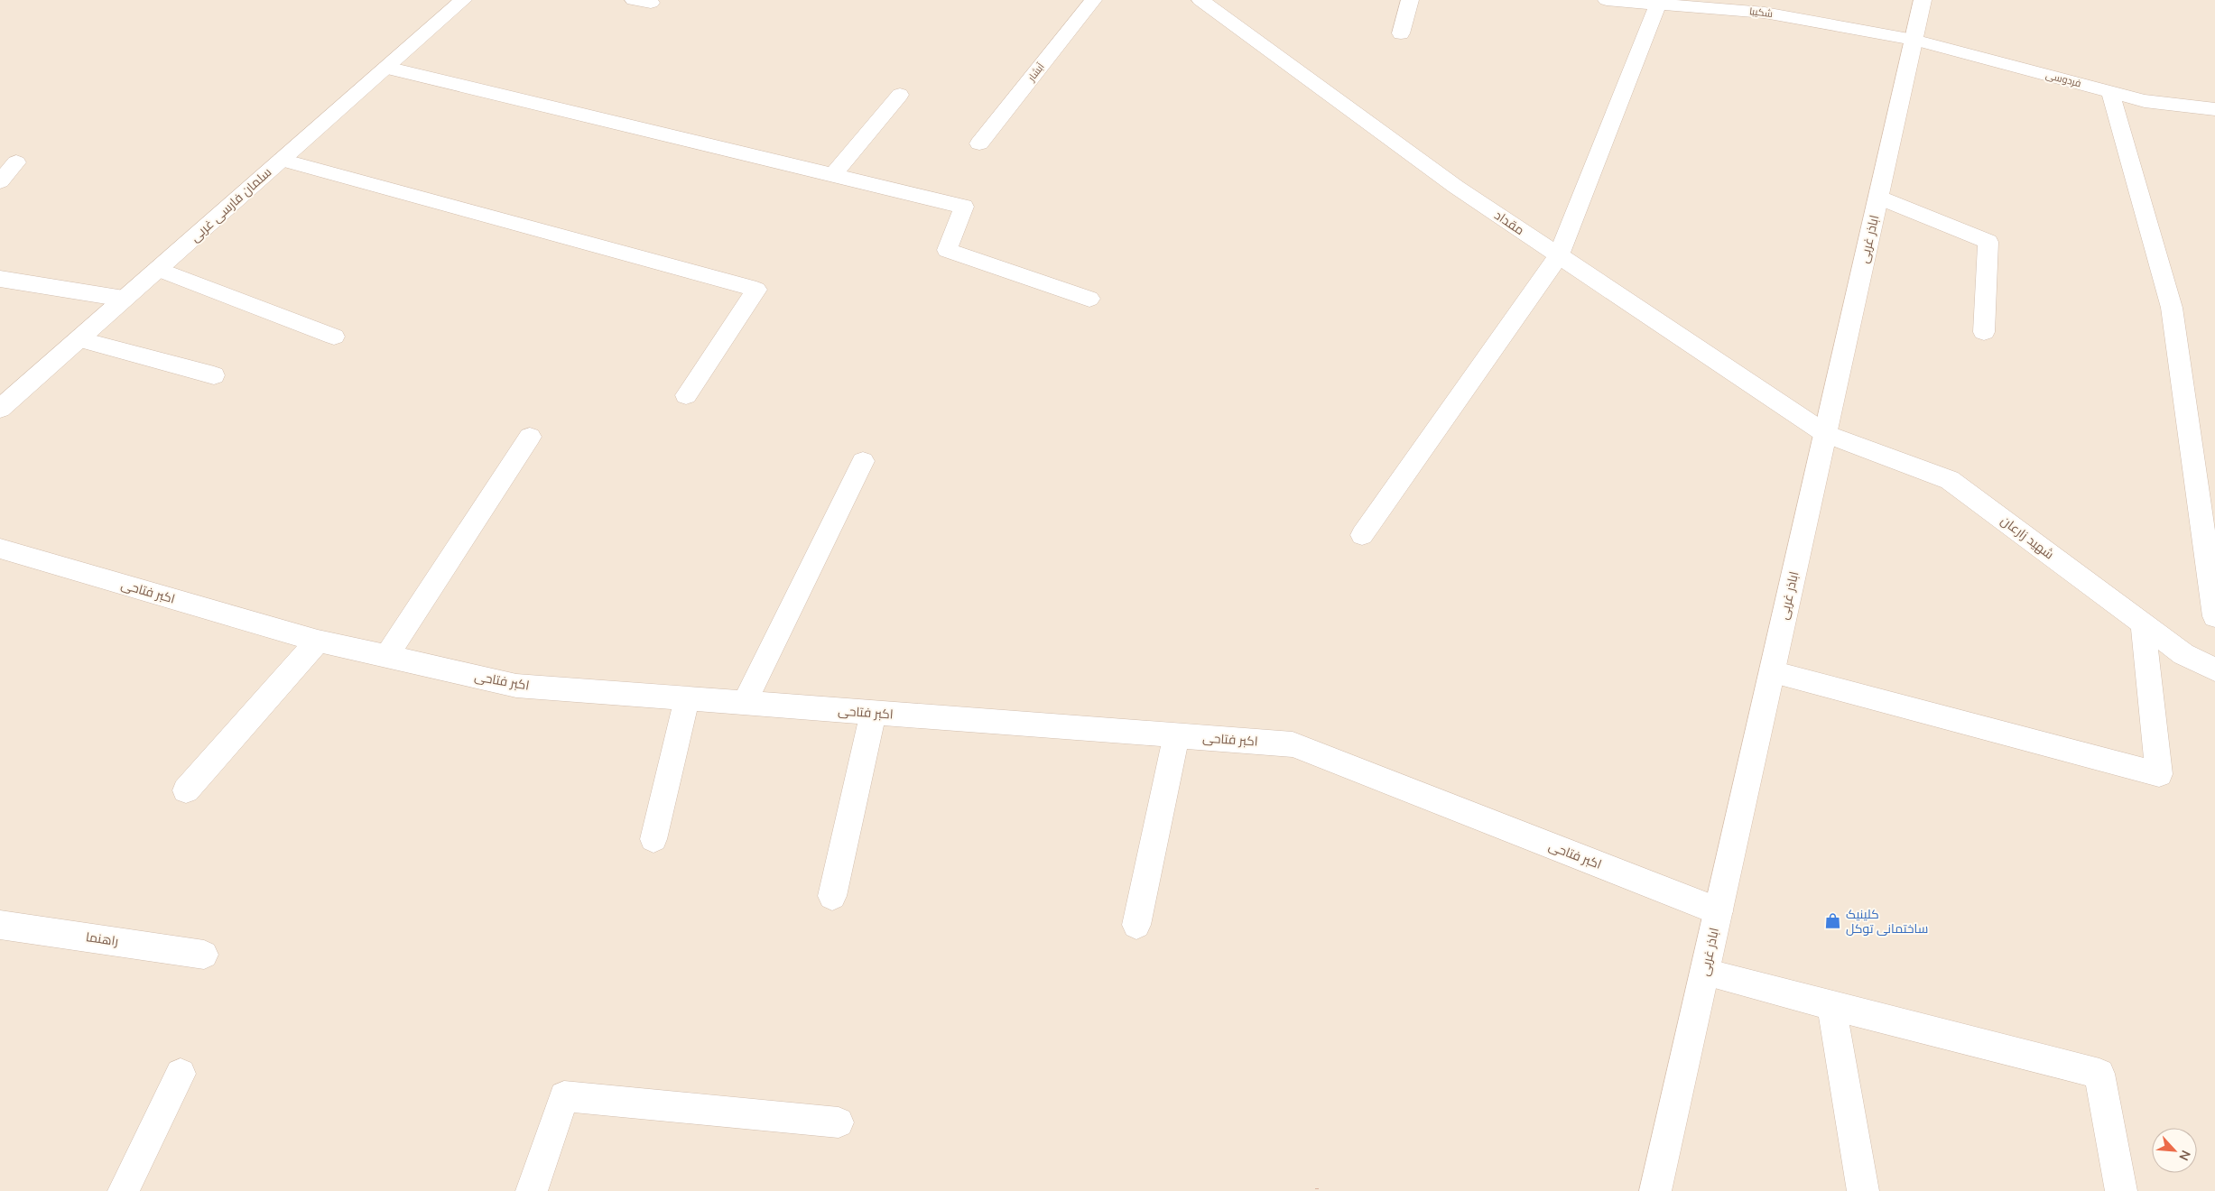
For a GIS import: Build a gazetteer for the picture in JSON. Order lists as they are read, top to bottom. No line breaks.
{"streets":{"street":["شکیبا","آبشار","فردوسی","سلمان فارسی غربی","مقداد","اباذر غربی","شهید زارعان","اکبر فتاحی","راهنما"]},"crossings":[["شکیبا","فردوسی"],["شکیبا","اباذر غربی"],["فردوسی","اباذر غربی"],["مقداد","اباذر غربی"],["مقداد","شهید زارعان"],["اباذر غربی","شهید زارعان"],["اباذر غربی","اکبر فتاحی"]],"places":{"shop":["کلینیک ساختمانی توکل"]},"north":"bottom right"}
